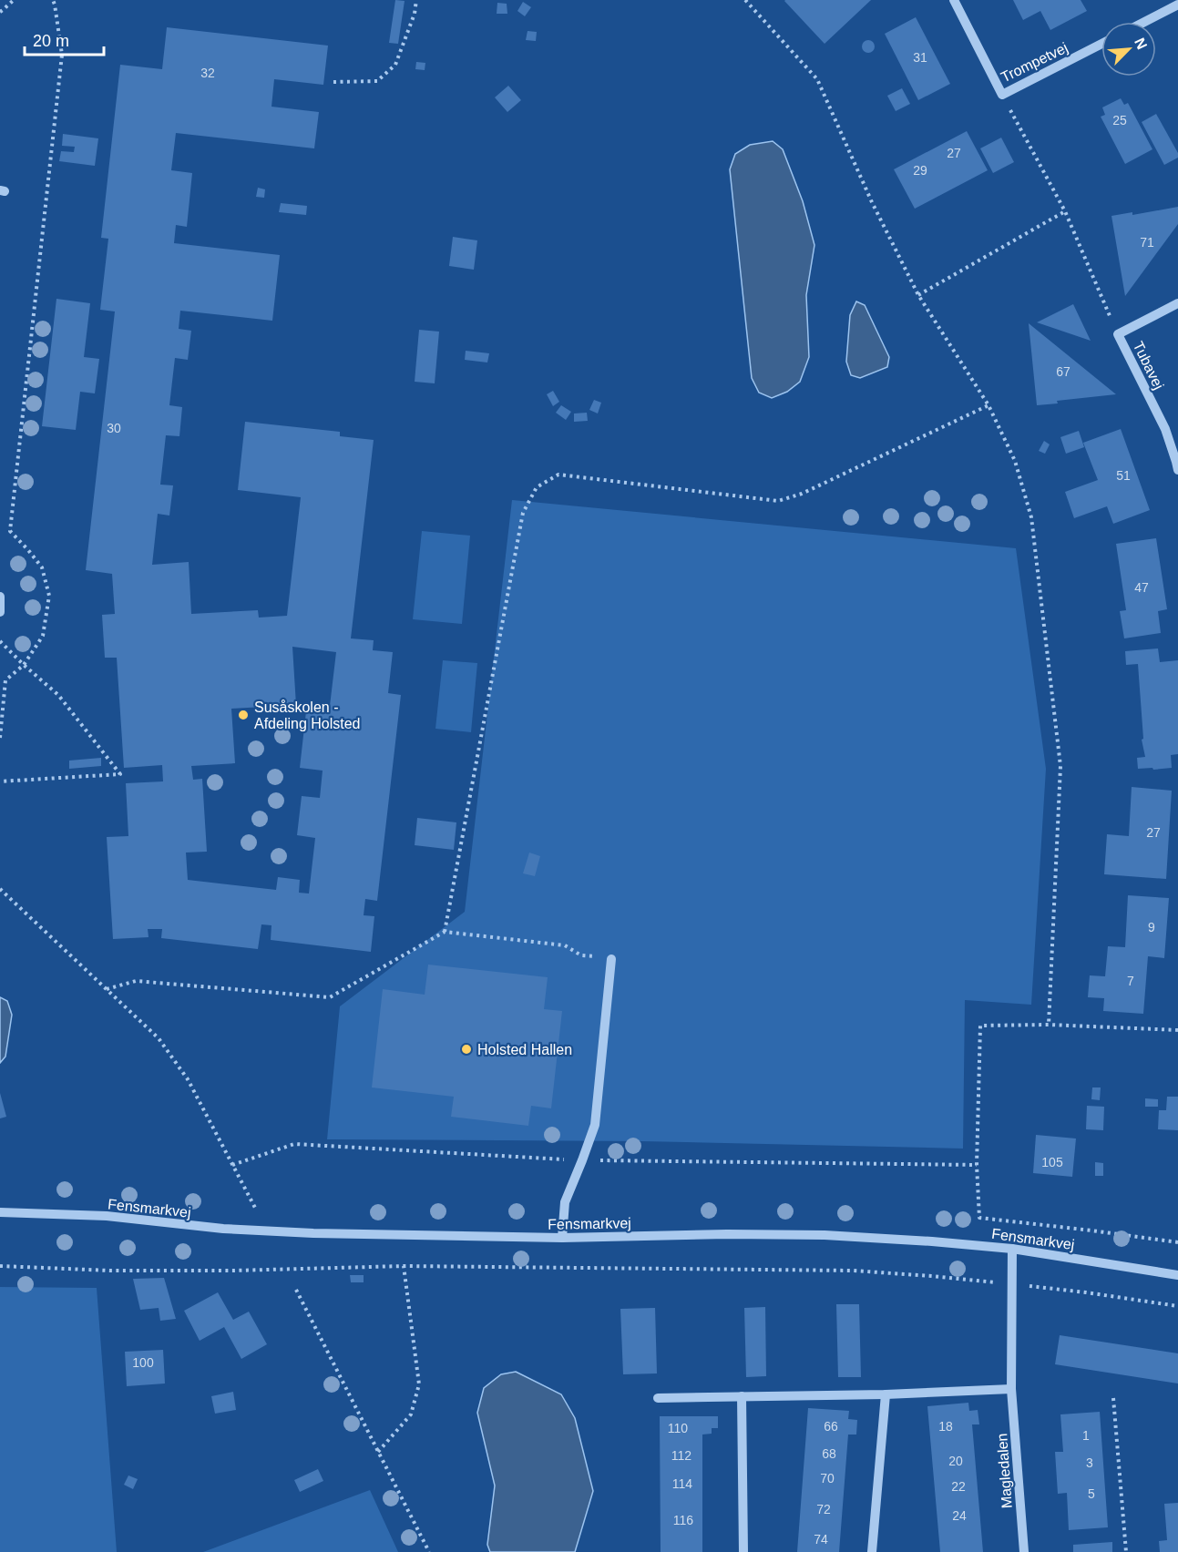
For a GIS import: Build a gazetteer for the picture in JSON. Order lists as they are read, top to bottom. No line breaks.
{"streets":{"street":["Trompetvej","Tubavej","Fensmarkvej","Magledalen"]},"crossings":[["Fensmarkvej","Magledalen"]],"places":["Susåskolen - Afdeling Holsted","Holsted Hallen"],"house_numbers":["31","32","25","27","29","71","67","30","51","47","27","9","7","105","100","66","18","110","1","68","112","20","3","70","114","22","5","72","24","116","74"],"scale_bar":"20 m","north":"top right"}
